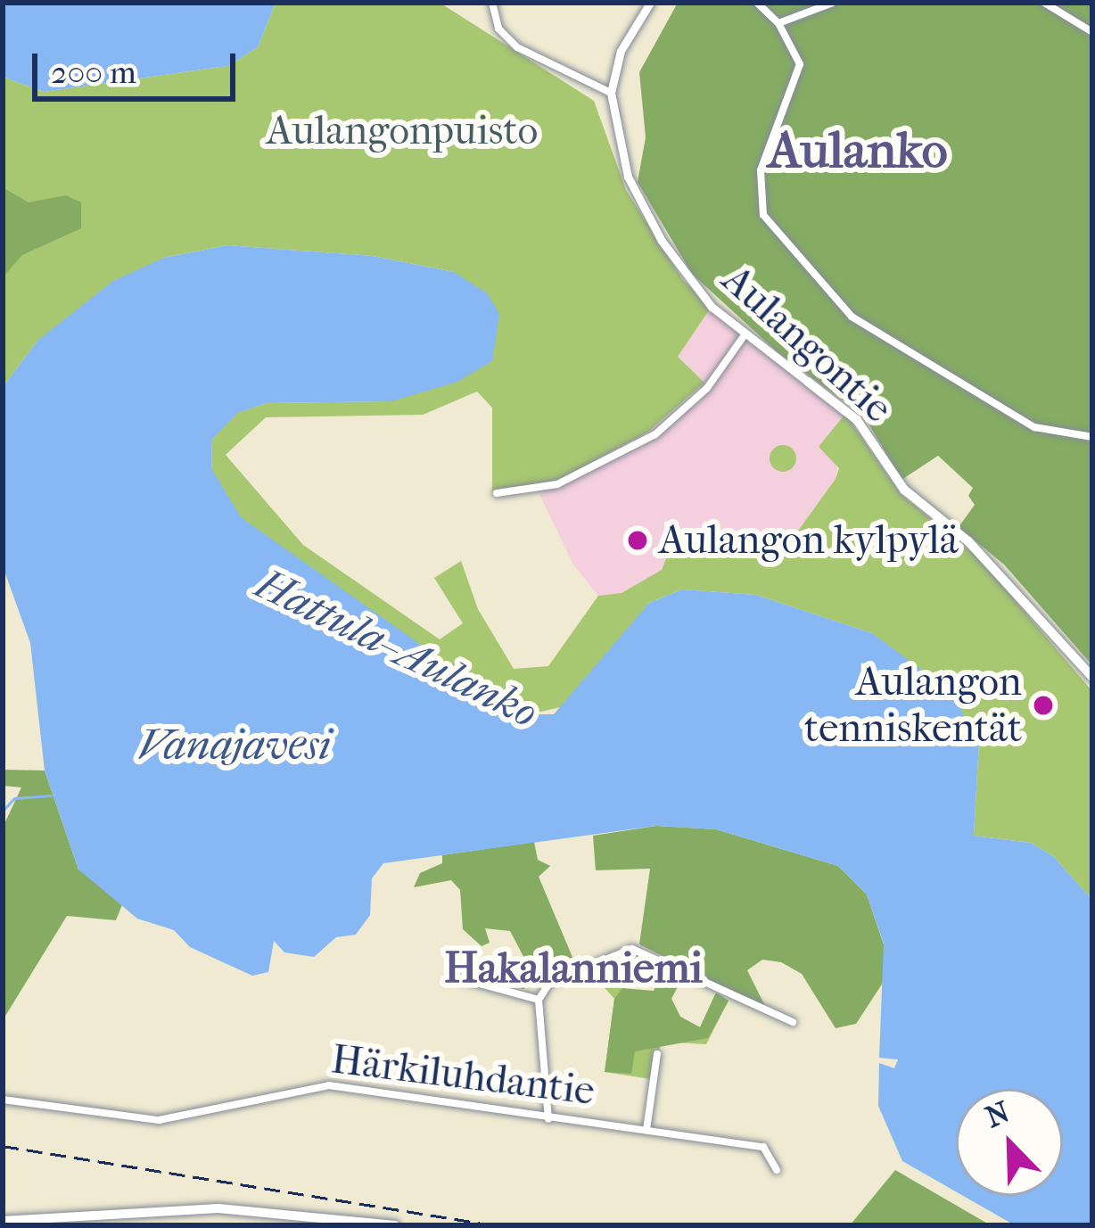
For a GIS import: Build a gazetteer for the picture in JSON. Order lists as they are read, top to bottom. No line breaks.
{"streets":{"main road":["Aulangontie"],"street":["Härkiluhdantie"]},"districts":["Aulanko","Hakalanniemi"],"water":["Hattula–Aulanko","Vanajavesi"],"parks":["Aulangonpuisto"],"places":["Aulangon kylpylä","Aulangon tenniskentät"],"scale_bar":"200 m","north":"top left"}
